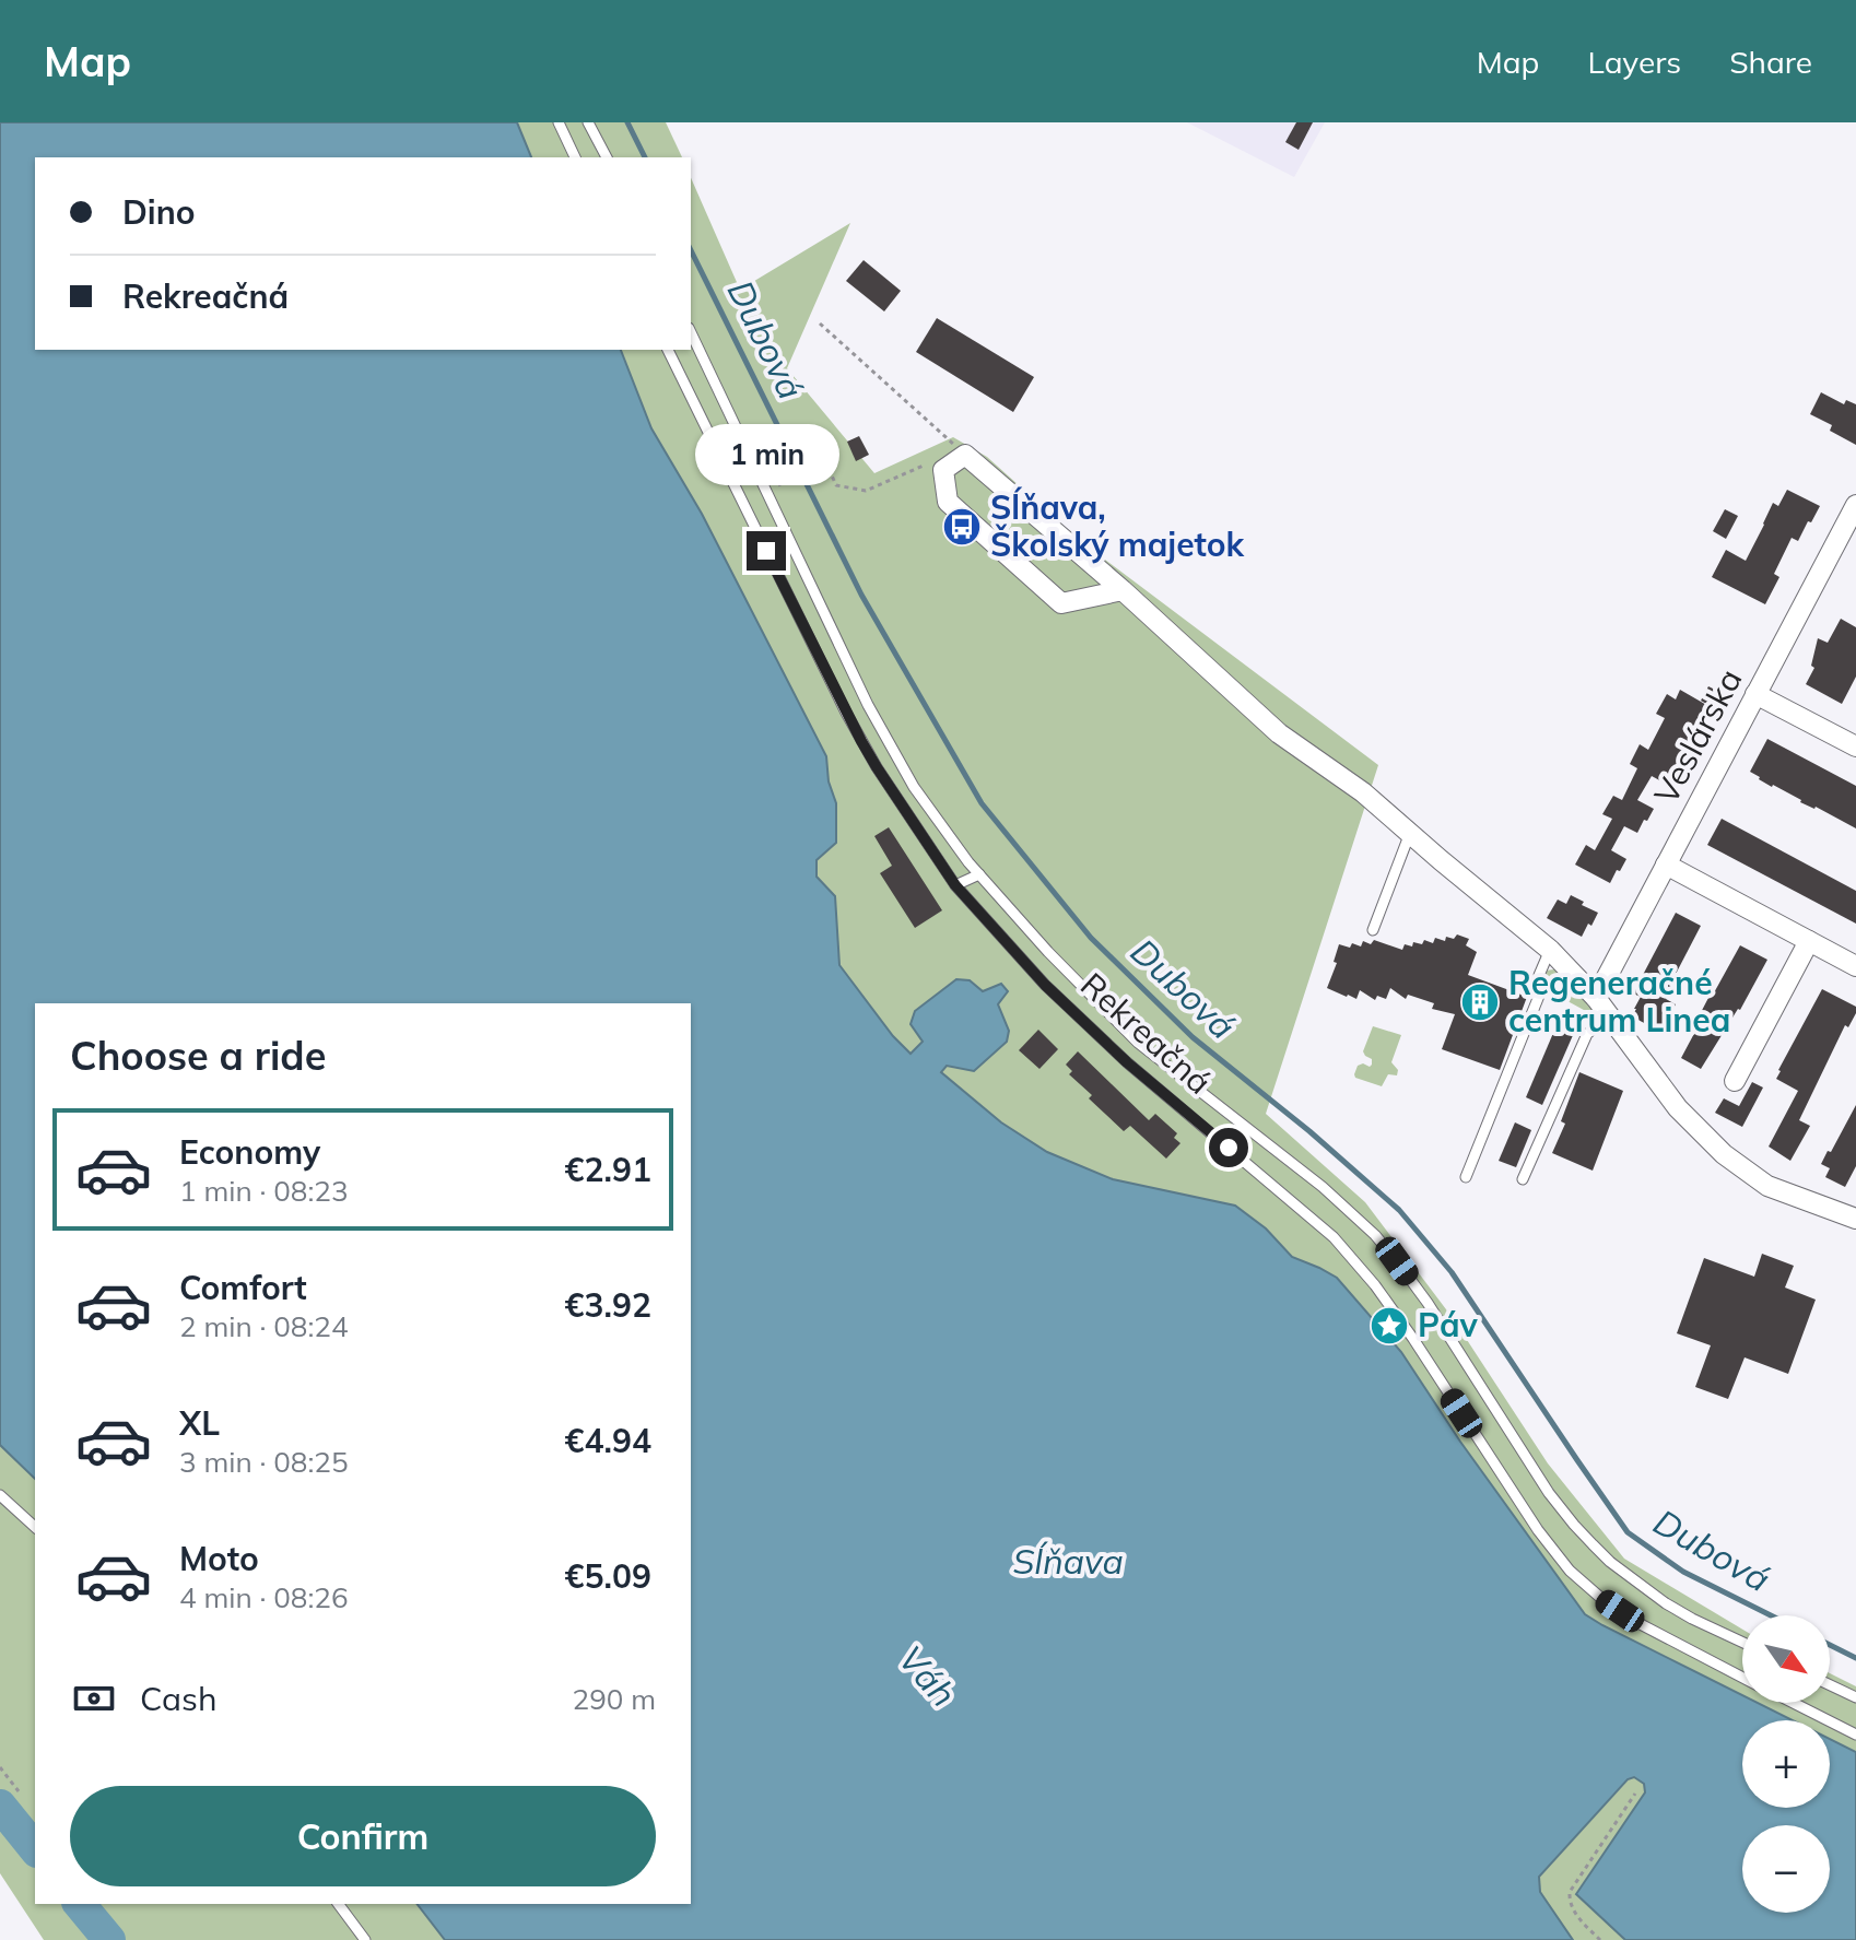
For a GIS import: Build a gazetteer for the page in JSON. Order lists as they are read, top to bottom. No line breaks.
{"streets":{"street":["Veslárska"],"lane":["Rekreačná"]},"water":["Dubová","Sĺňava","Váh"],"places":{"bus stop":["Sĺňava, Školský majetok"],"building":["Regeneračné centrum Linea"],"place":["Páv"]},"north":"bottom right","page":{"header":"Map","nav":["Map","Layers","Share"],"banner":["Dino","Rekreačná"],"bubble":"1 min","heading":"Choose a ride","list":[{"name":"Economy","note":"1 min · 08:23","value":"€2.91"},{"name":"Comfort","note":"2 min · 08:24","value":"€3.92"},{"name":"XL","note":"3 min · 08:25","value":"€4.94"},{"name":"Moto","note":"4 min · 08:26","value":"€5.09"}],"map_buttons":["+","−"],"pay":["Cash","290 m"],"buttons":"Confirm"}}
